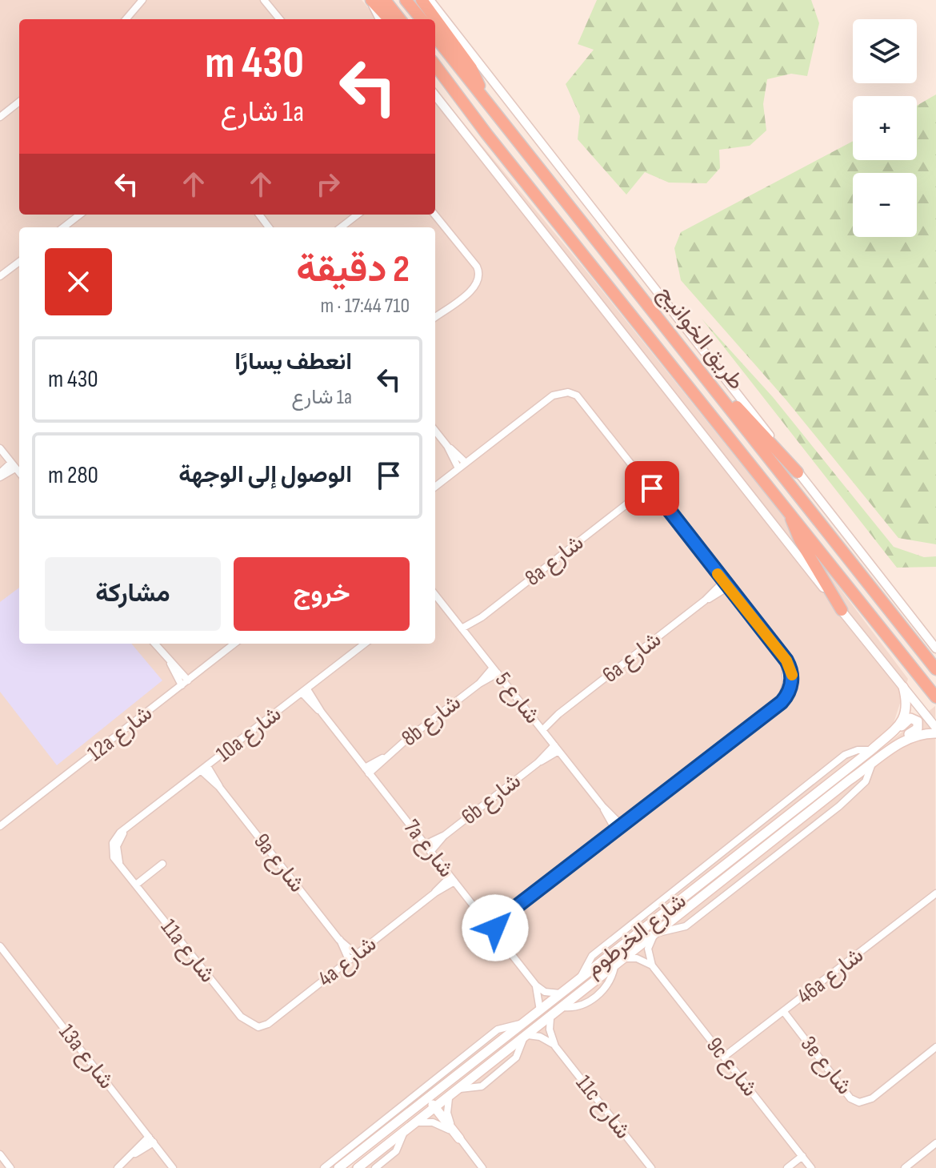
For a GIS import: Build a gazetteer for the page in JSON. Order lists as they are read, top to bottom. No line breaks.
{"streets":{"highway":["طريق الخوانيج"],"main road":["شارع الخرطوم"],"street":["8a شارع","6a شارع","شارع 5","8b شارع","12a شارع","10a شارع","6b شارع","7a شارع","9a شارع","11a شارع","4a شارع","46a شارع","13a شارع","3e شارع","9c شارع","11c شارع"]},"crossings":[["8a شارع","شارع 5"],["6a شارع","شارع 5"],["شارع 5","8b شارع"],["شارع 5","6b شارع"],["8b شارع","7a شارع"],["10a شارع","7a شارع"],["10a شارع","9a شارع"],["10a شارع","11a شارع"],["6b شارع","7a شارع"],["7a شارع","شارع الخرطوم"],["7a شارع","4a شارع"],["9a شارع","4a شارع"],["شارع الخرطوم","11c شارع"],["11a شارع","4a شارع"],["46a شارع","3e شارع"],["46a شارع","9c شارع"]],"page":{"map_buttons":["+","−"],"turn":["430 m","1a شارع"],"heading":["2 دقيقة","710 m · 17:44"],"list":[{"name":"انعطف يسارًا","note":"1a شارع","value":"430 m"},{"name":"الوصول إلى الوجهة","value":"280 m"}],"buttons":["خروج","مشاركة"]}}
